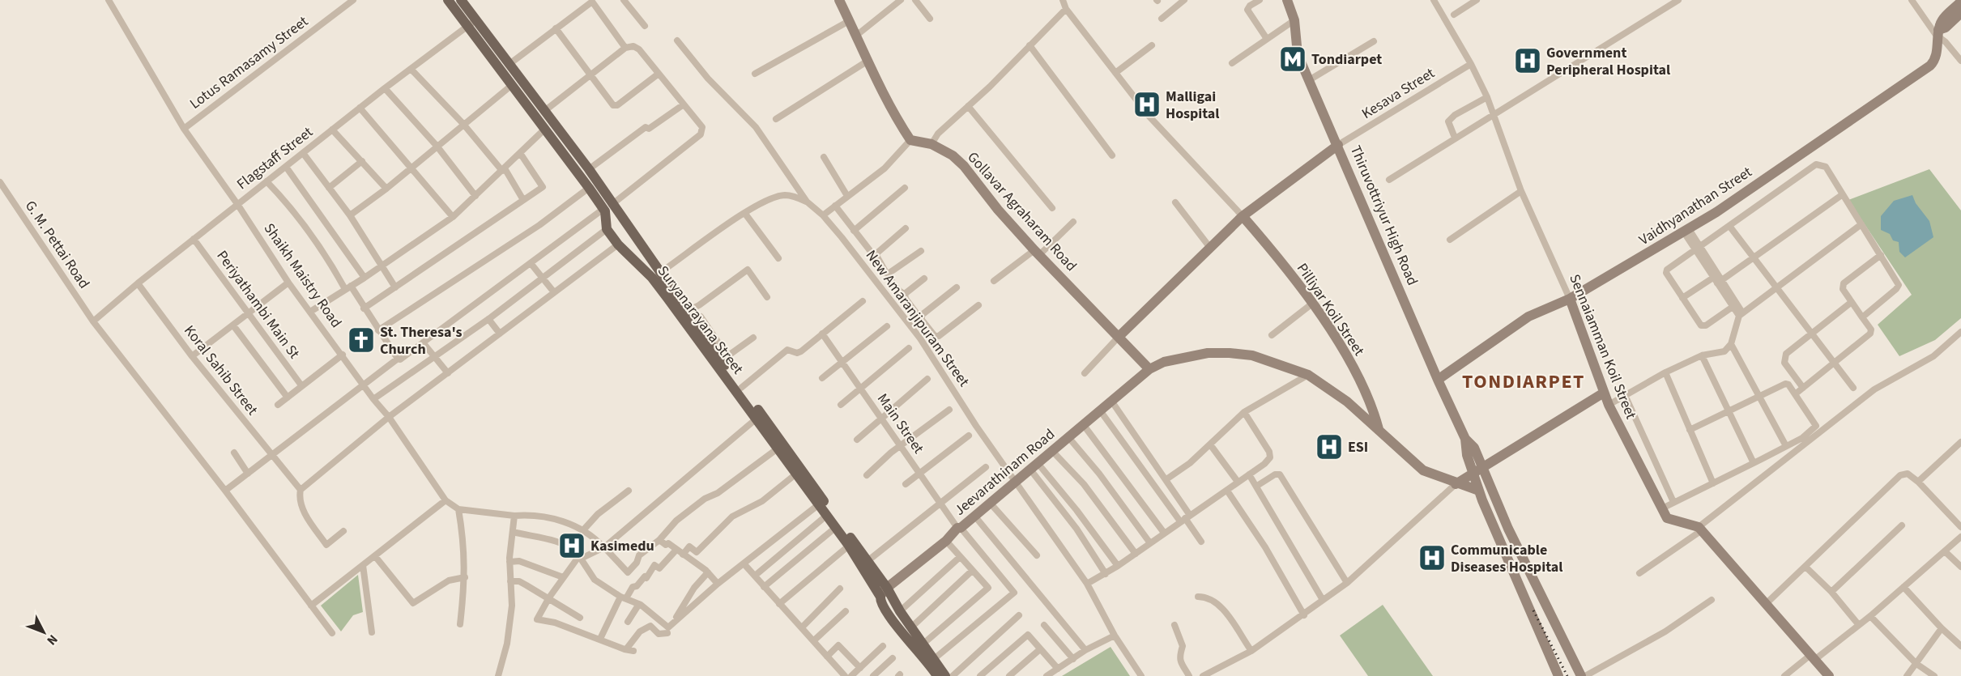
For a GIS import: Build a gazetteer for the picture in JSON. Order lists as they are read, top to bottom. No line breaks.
{"streets":{"main road":["Vaidhyanathan Street","Gollavar Agraharam Road","Thiruvottriyur High Road","Pilliyar Koil Street","Suryanarayana Street","Sennaiamman Koil Street","Jeevarathinam Road"],"street":["Lotus Ramasamy Street","Kesava Street","Flagstaff Street","G. M. Pettai Road","Shaikh Maistry Road","Periyathambi Main St","New Amaranjipuram Street","Koral Sahib Street","Main Street"]},"crossings":[["Lotus Ramasamy Street","Shaikh Maistry Road"],["Kesava Street","Thiruvottriyur High Road"],["Kesava Street","Sennaiamman Koil Street"],["Flagstaff Street","G. M. Pettai Road"],["Flagstaff Street","Shaikh Maistry Road"],["Flagstaff Street","Periyathambi Main St"],["Flagstaff Street","Suryanarayana Street"],["Flagstaff Street","Koral Sahib Street"],["Vaidhyanathan Street","Thiruvottriyur High Road"],["Vaidhyanathan Street","Sennaiamman Koil Street"],["Gollavar Agraharam Road","Jeevarathinam Road"],["Thiruvottriyur High Road","Jeevarathinam Road"],["Pilliyar Koil Street","Jeevarathinam Road"],["New Amaranjipuram Street","Jeevarathinam Road"],["Suryanarayana Street","Main Street"],["Suryanarayana Street","Jeevarathinam Road"],["Main Street","Jeevarathinam Road"]],"districts":["TONDIARPET"],"places":{"metro station":["Tondiarpet"],"hospital":["Government Peripheral Hospital","Malligai Hospital","ESI","Kasimedu","Communicable Diseases Hospital"],"church":["St. Theresa's Church"]},"north":"bottom right"}
